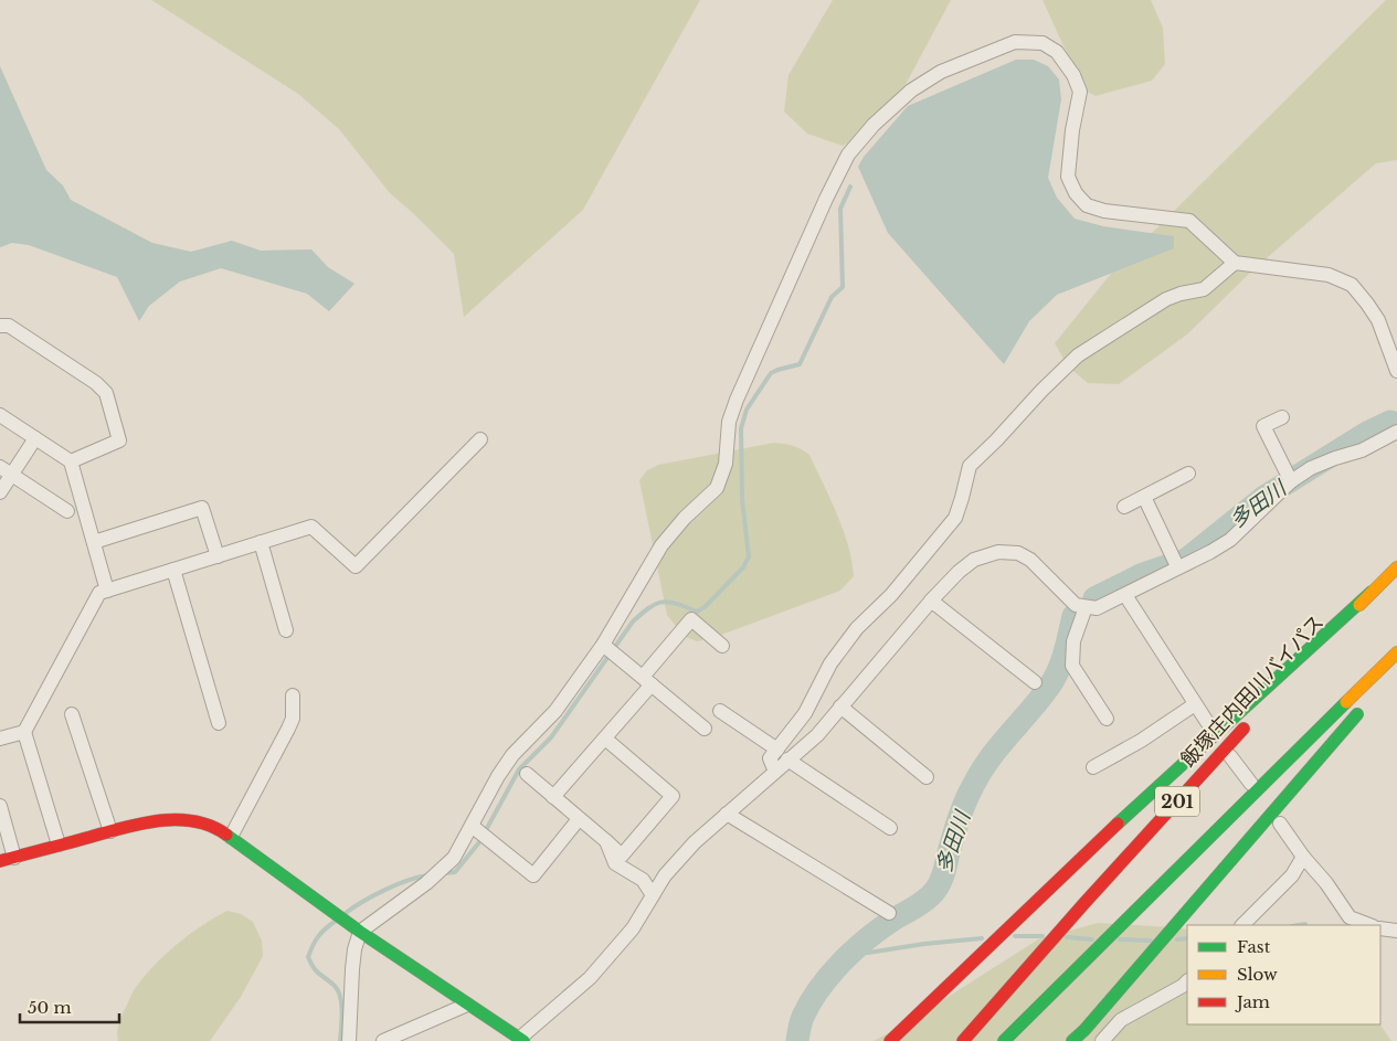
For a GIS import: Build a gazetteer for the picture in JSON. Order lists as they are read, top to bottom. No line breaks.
{"streets":{"main road":["飯塚庄内田川バイパス","201"]},"water":["多田川"],"legend":["Fast","Slow","Jam"],"scale_bar":"50 m"}
